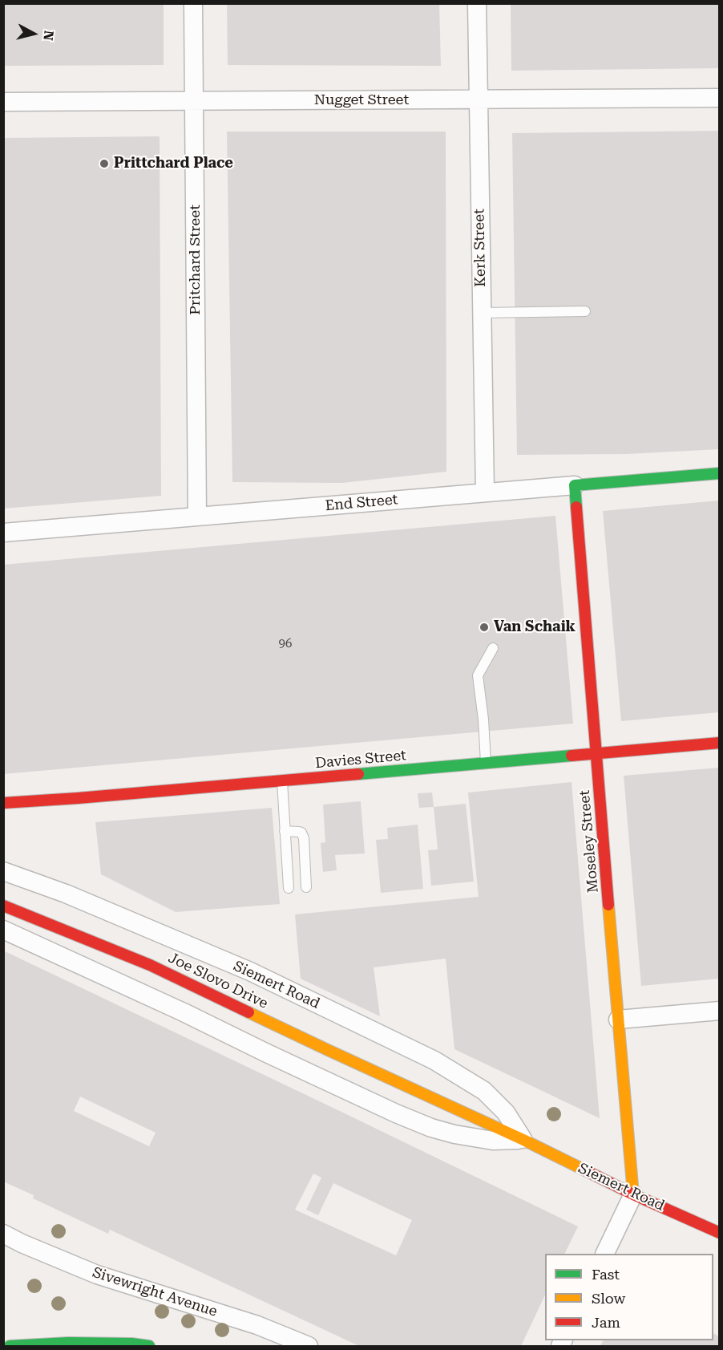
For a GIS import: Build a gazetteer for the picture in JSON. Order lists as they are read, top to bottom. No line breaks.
{"streets":{"street":["Nugget Street","Kerk Street","Pritchard Street","End Street","Davies Street","Moseley Street","Joe Slovo Drive","Siemert Road","Sivewright Avenue"]},"crossings":[["Nugget Street","Kerk Street"],["Nugget Street","Pritchard Street"],["Kerk Street","End Street"],["Pritchard Street","End Street"],["End Street","Moseley Street"],["Davies Street","Moseley Street"],["Moseley Street","Siemert Road"],["Joe Slovo Drive","Siemert Road"]],"places":["Prittchard Place","Van Schaik"],"house_numbers":["96"],"legend":["Fast","Slow","Jam"],"north":"right"}
